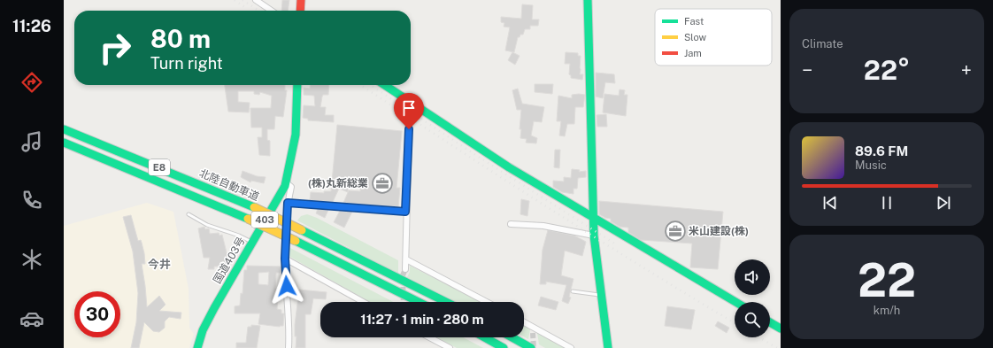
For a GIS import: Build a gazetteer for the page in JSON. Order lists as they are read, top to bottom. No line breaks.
{"streets":{"main road":["E8","北陸自動車道","403","国道403号"]},"districts":["今井"],"places":{"office":["(株)丸新総業","米山建設(株)"]},"legend":["Fast","Slow","Jam"],"page":{"tabs":"11:26","tile":["Climate",["22","km/h"]],"turn":["80 m","Turn right"],"heat":["−","22°","+"],"song":["89.6 FM","Music"],"limit":"30","trip":"11:27 · 1 min · 280 m"}}
